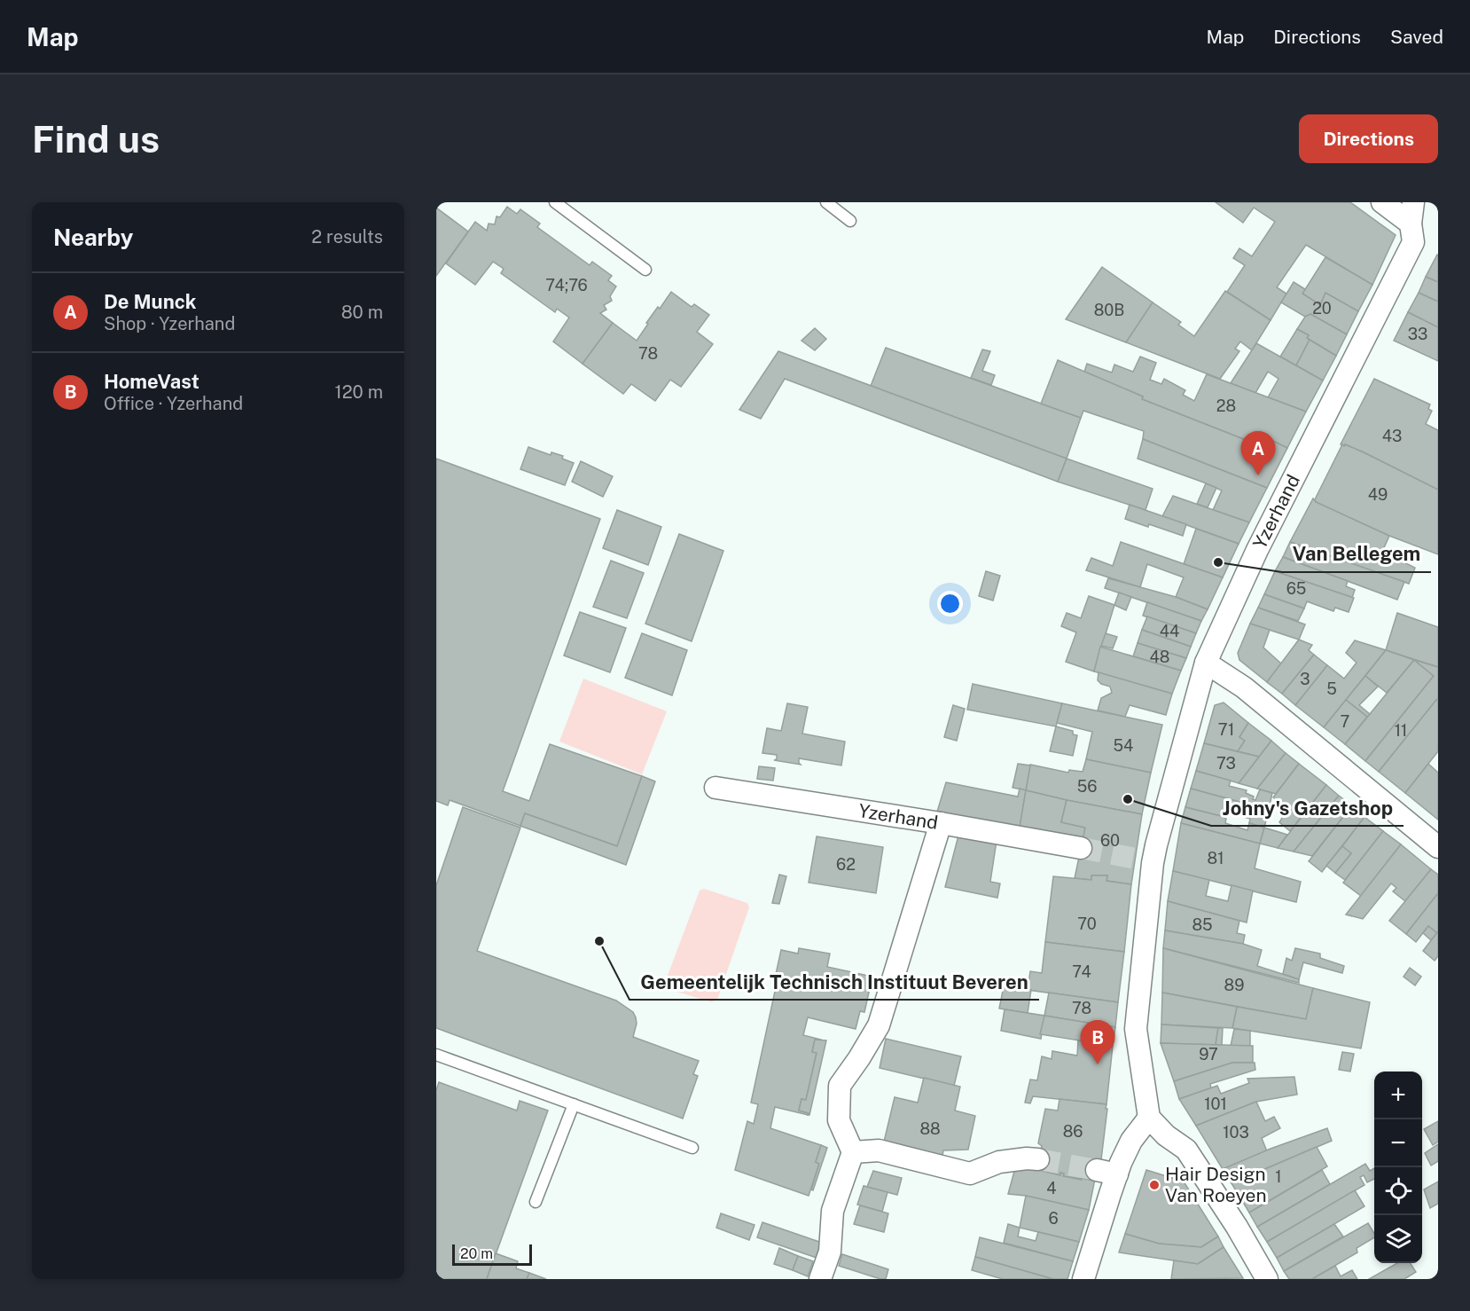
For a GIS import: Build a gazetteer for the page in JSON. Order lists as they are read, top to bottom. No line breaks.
{"streets":{"street":["Yzerhand"]},"places":["Van Bellegem","Johny's Gazetshop","Gemeentelijk Technisch Instituut Beveren","Hair Design Van Roeyen"],"house_numbers":["74;76","20","80B","33","78","28","43","49","65","44","48","3","5","7","71","11","54","73","56","60","81","62","70","85","74","89","78","97","101","88","86","103","1","4","6"],"scale_bar":"20 m","page":{"header":"Map","nav":["Map","Directions","Saved"],"buttons":"Directions","title":"Find us","heading":["Nearby","2 results"],"list":[{"mark":"A","name":"De Munck","note":"Shop · Yzerhand","value":"80 m"},{"mark":"B","name":"HomeVast","note":"Office · Yzerhand","value":"120 m"}],"pins":["A","B"],"map_buttons":["+","−"],"scale":"20 m"}}
